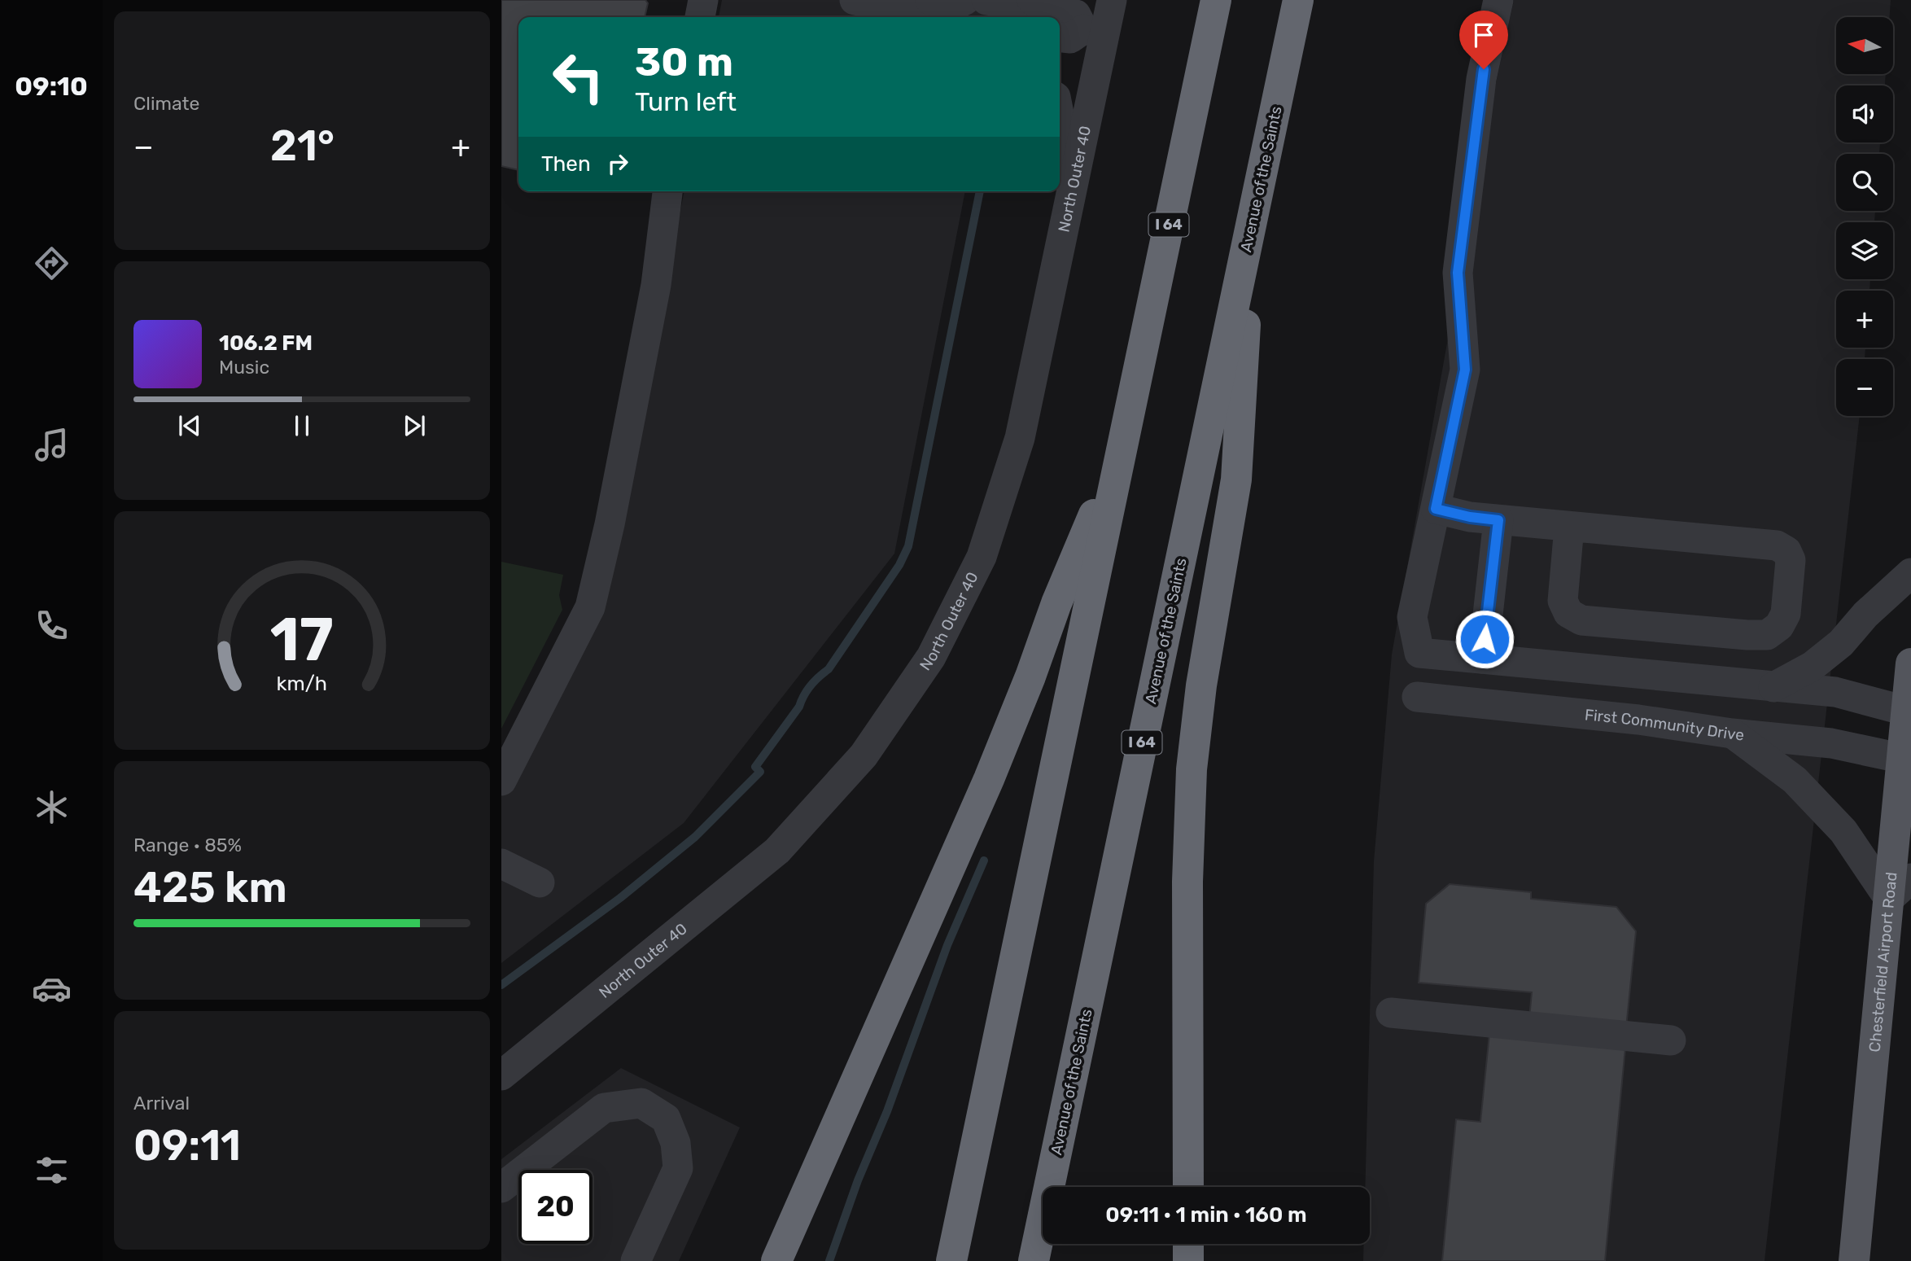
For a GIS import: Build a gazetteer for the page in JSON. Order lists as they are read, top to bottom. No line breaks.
{"streets":{"highway":["Avenue of the Saints","I 64"],"main road":["Chesterfield Airport Road"],"street":["North Outer 40","First Community Drive"]},"crossings":[["First Community Drive","Chesterfield Airport Road"]],"north":"left","page":{"tabs":"09:10","tile":["Climate",["Range · 85%","425 km"],["Arrival","09:11"]],"map_buttons":["+","−"],"turn":["30 m","Turn left"],"heat":["−","21°","+"],"then":"Then","song":["106.2 FM","Music"],"limit":"20","trip":"09:11 · 1 min · 160 m","gauge":["17","km/h"]}}
